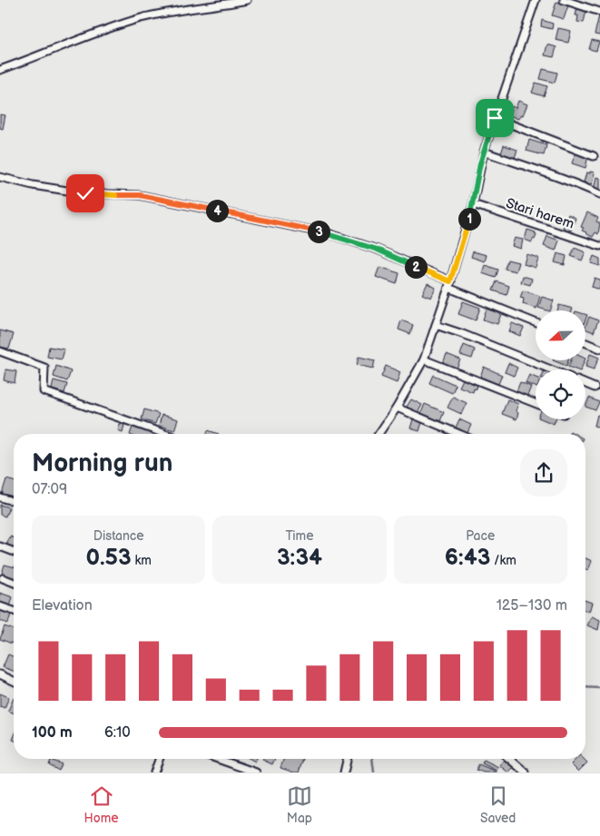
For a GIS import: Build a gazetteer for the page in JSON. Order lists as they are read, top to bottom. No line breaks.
{"streets":{"street":["Stari harem"]},"north":"left","page":{"pins":["4","1","3","2"],"heading":["Morning run","07:09"],"stats":[["Distance","0.53 km"],["Time","3:34"],["Pace","6:43 /km"]],"chart":["Elevation","125–130 m"],"list":[{"name":"100 m","note":"6:10"}],"tabs":["Home","Map","Saved"]}}
